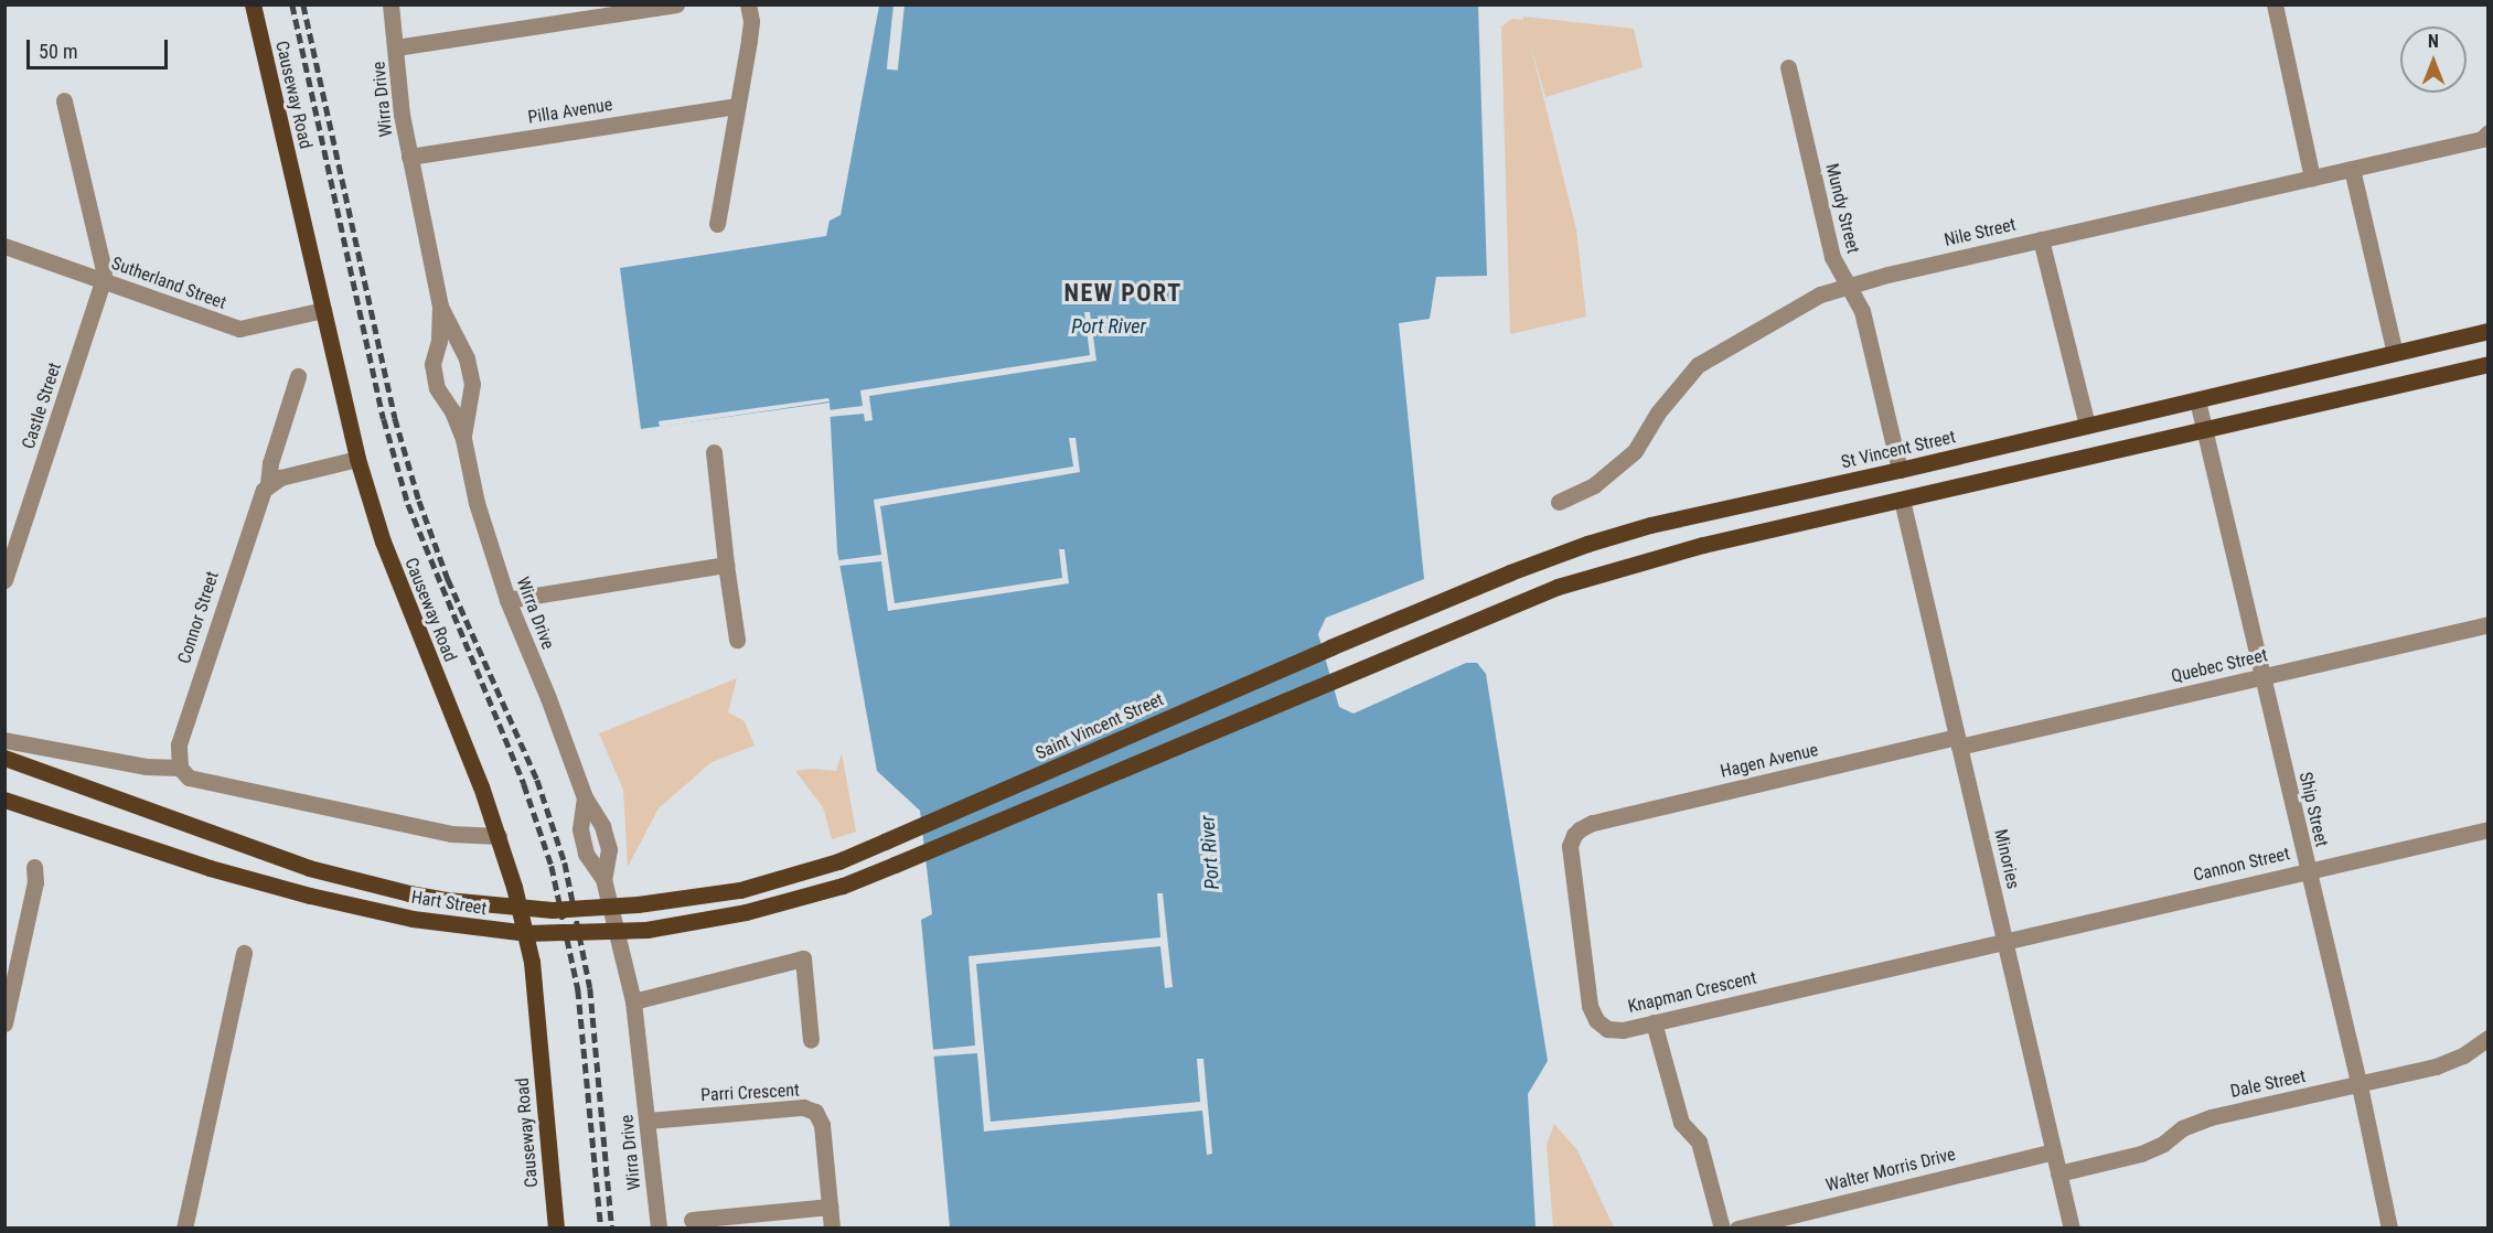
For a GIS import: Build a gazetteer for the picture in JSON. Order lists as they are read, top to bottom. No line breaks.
{"streets":{"main road":["Causeway Road","St Vincent Street","Saint Vincent Street","Hart Street"],"street":["Wirra Drive","Pilla Avenue","Mundy Street","Nile Street","Sutherland Street","Castle Street","Connor Street","Quebec Street","Hagen Avenue","Ship Street","Minories","Cannon Street","Knapman Crescent","Dale Street","Parri Crescent","Walter Morris Drive"]},"crossings":[["Causeway Road","Sutherland Street"],["Wirra Drive","Pilla Avenue"],["Wirra Drive","Parri Crescent"],["Mundy Street","Nile Street"],["Mundy Street","St Vincent Street"],["Sutherland Street","Castle Street"],["St Vincent Street","Saint Vincent Street"],["St Vincent Street","Ship Street"],["Quebec Street","Hagen Avenue"],["Quebec Street","Ship Street"],["Quebec Street","Minories"],["Saint Vincent Street","Hart Street"],["Hagen Avenue","Minories"],["Hagen Avenue","Knapman Crescent"],["Ship Street","Cannon Street"],["Ship Street","Dale Street"],["Minories","Cannon Street"],["Minories","Hart Street"],["Minories","Knapman Crescent"],["Minories","Dale Street"],["Minories","Walter Morris Drive"],["Cannon Street","Knapman Crescent"]],"districts":["NEW PORT"],"water":["Port River"],"scale_bar":"50 m","north":"top"}
